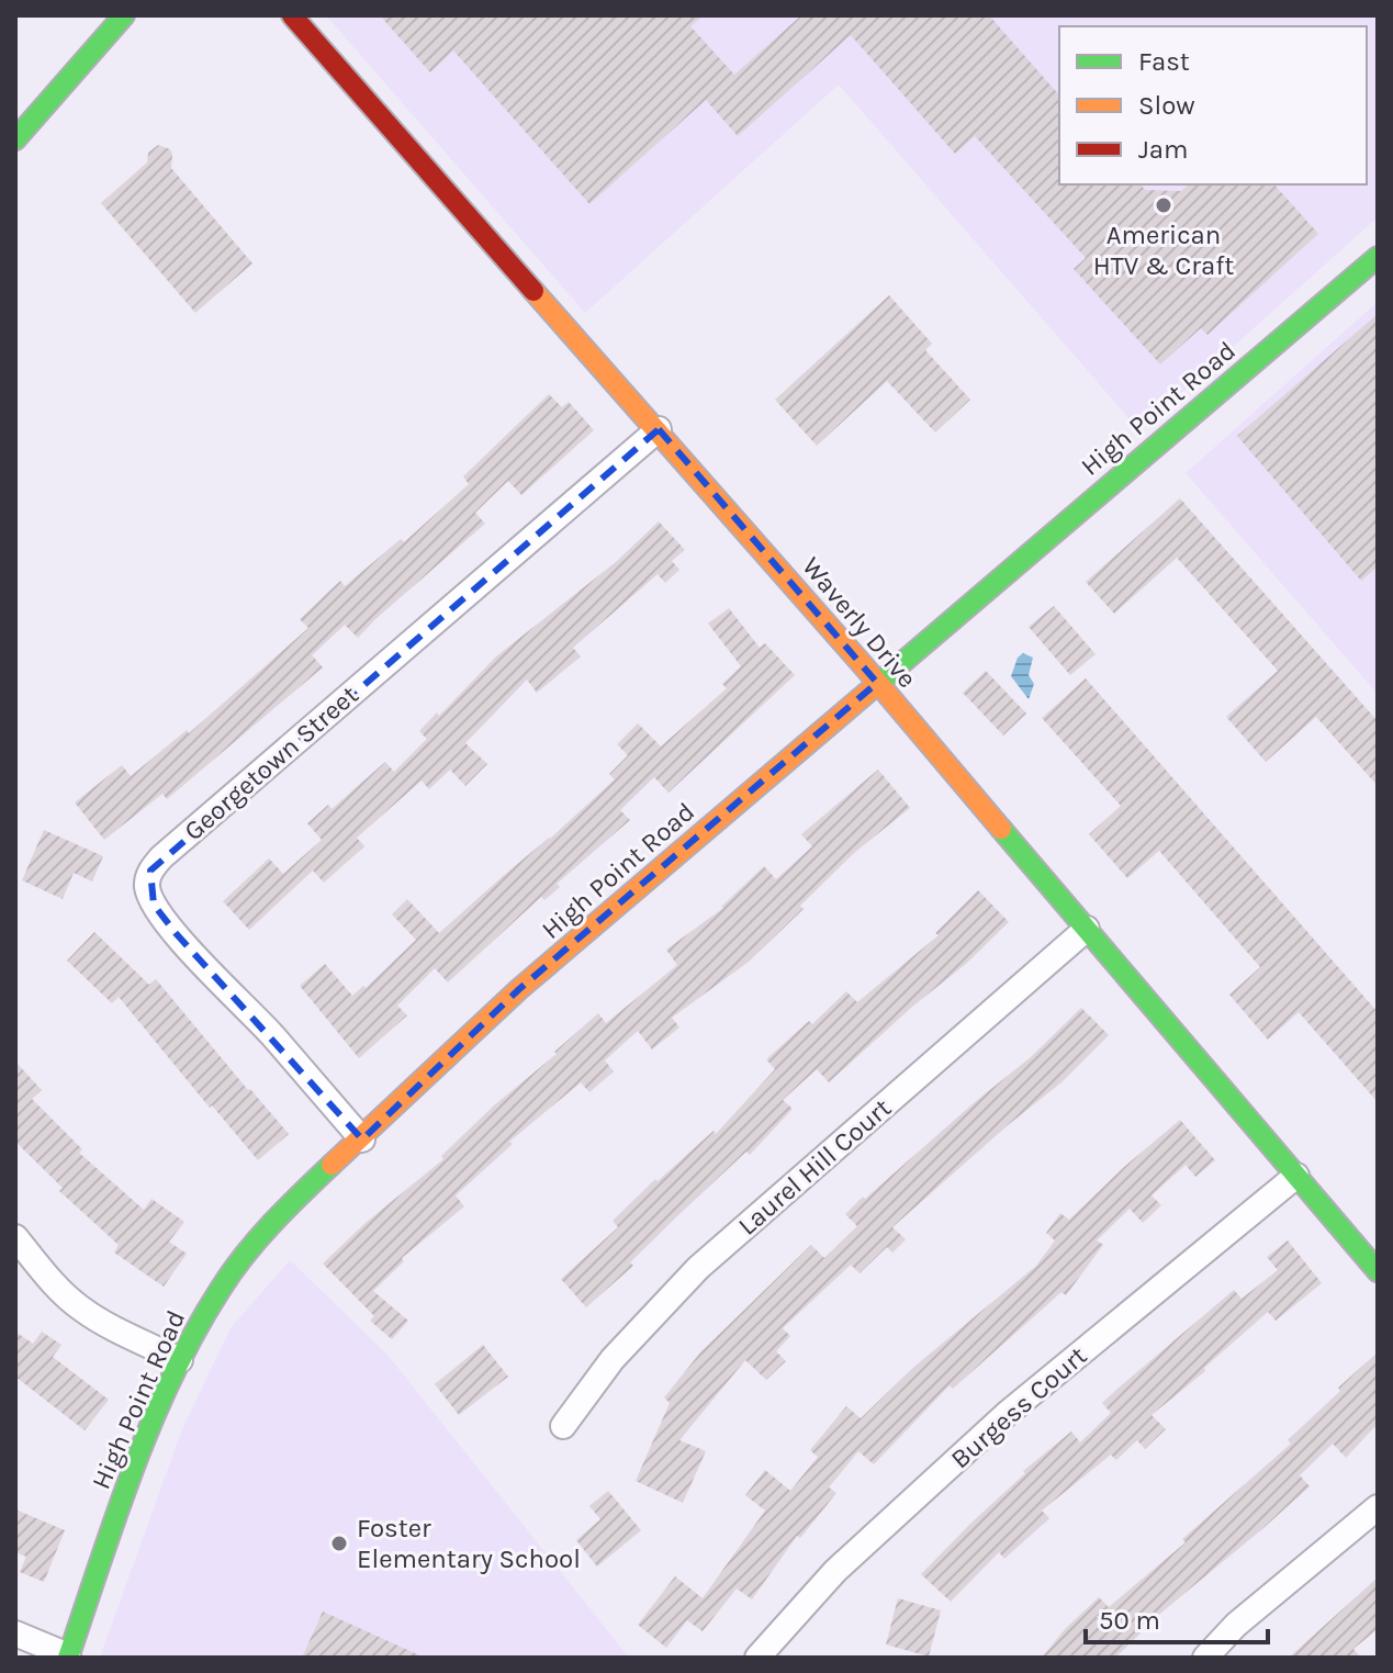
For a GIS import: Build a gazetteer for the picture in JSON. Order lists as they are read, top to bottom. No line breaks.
{"streets":{"street":["High Point Road","Waverly Drive","Georgetown Street","Laurel Hill Court","Burgess Court"]},"crossings":[["High Point Road","Waverly Drive"],["High Point Road","Georgetown Street"],["Waverly Drive","Georgetown Street"],["Waverly Drive","Laurel Hill Court"],["Waverly Drive","Burgess Court"]],"places":["American HTV & Craft","Foster Elementary School"],"legend":["Fast","Slow","Jam"],"scale_bar":"50 m"}
